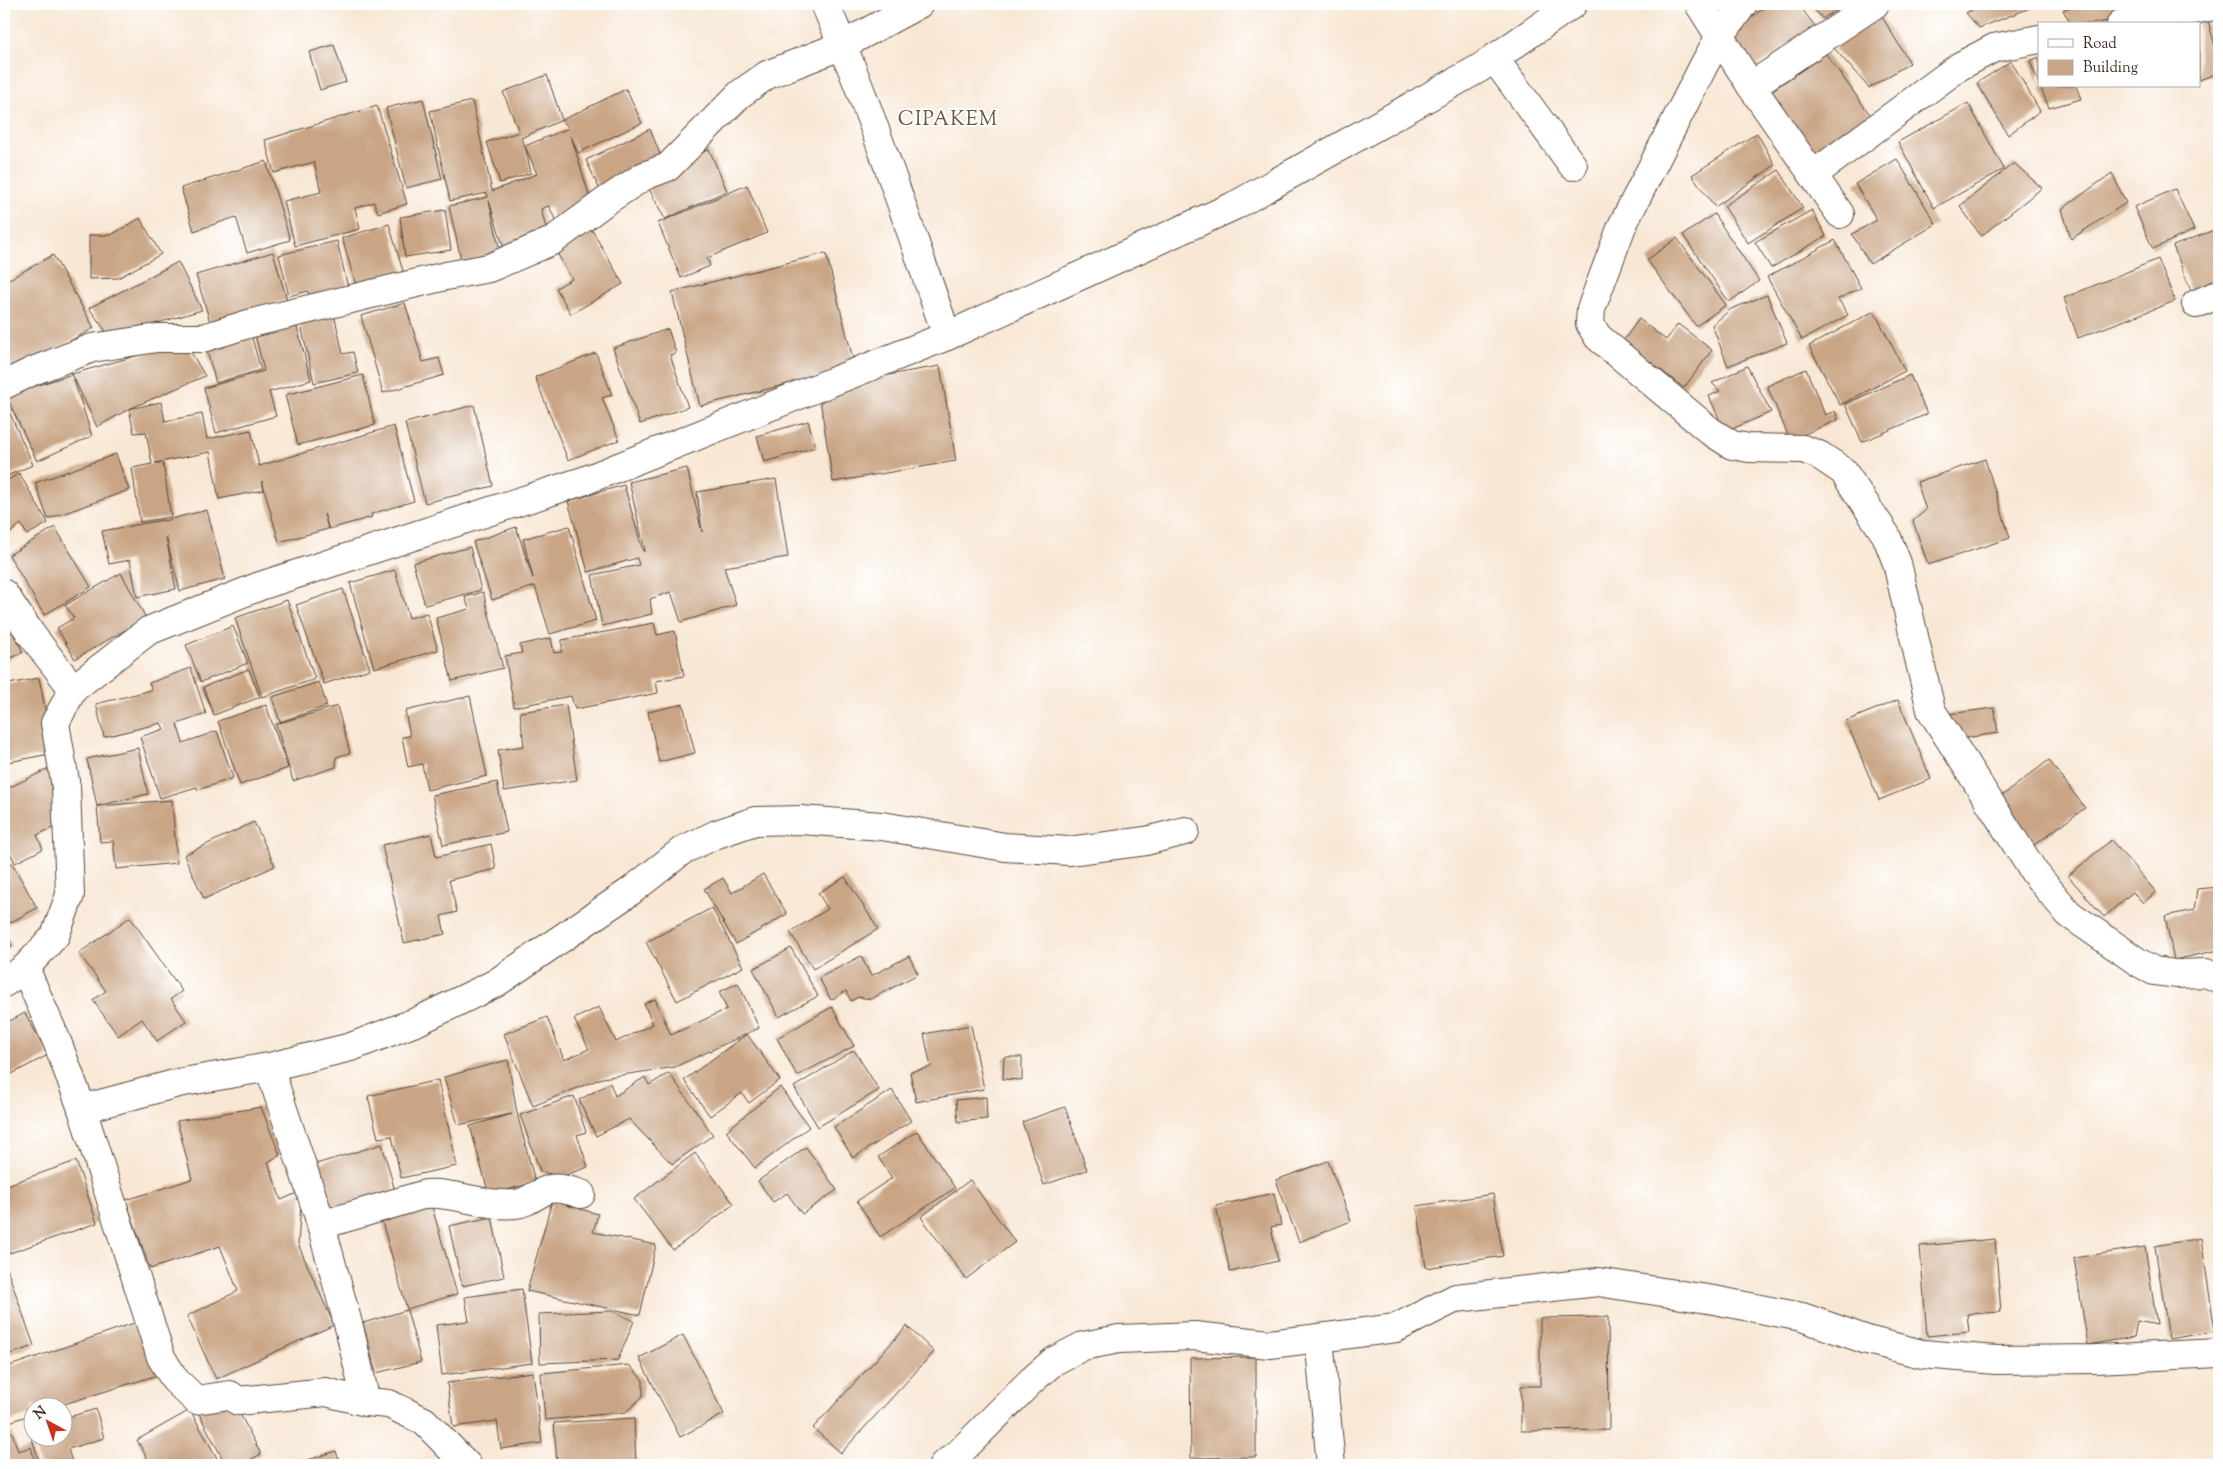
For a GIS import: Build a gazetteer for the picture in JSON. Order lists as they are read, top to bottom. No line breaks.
{"districts":["CIPAKEM"],"legend":["Road","Building"],"north":"top left"}
